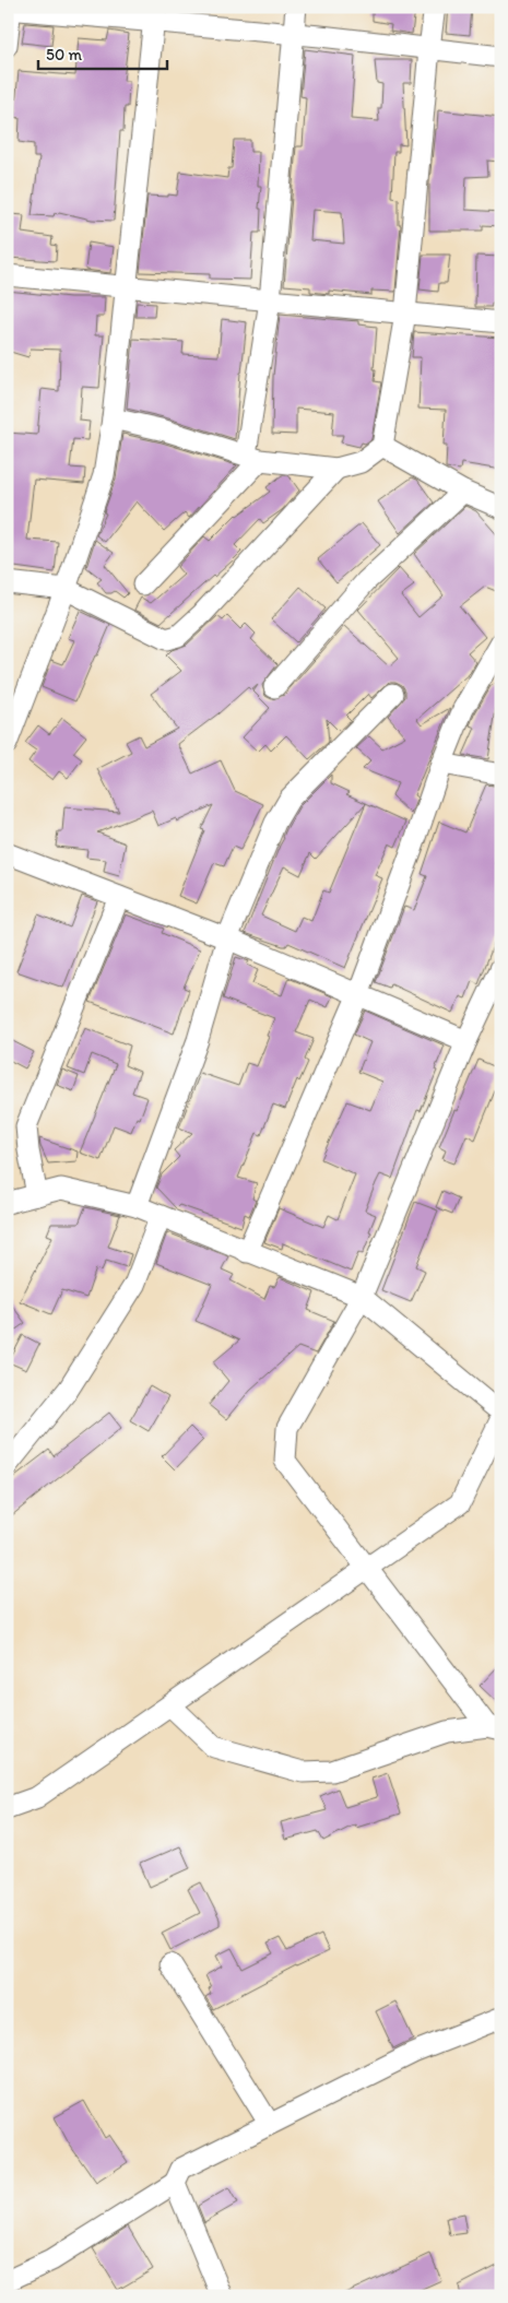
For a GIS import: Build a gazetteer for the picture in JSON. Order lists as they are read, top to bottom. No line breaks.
{"scale_bar":"50 m"}
